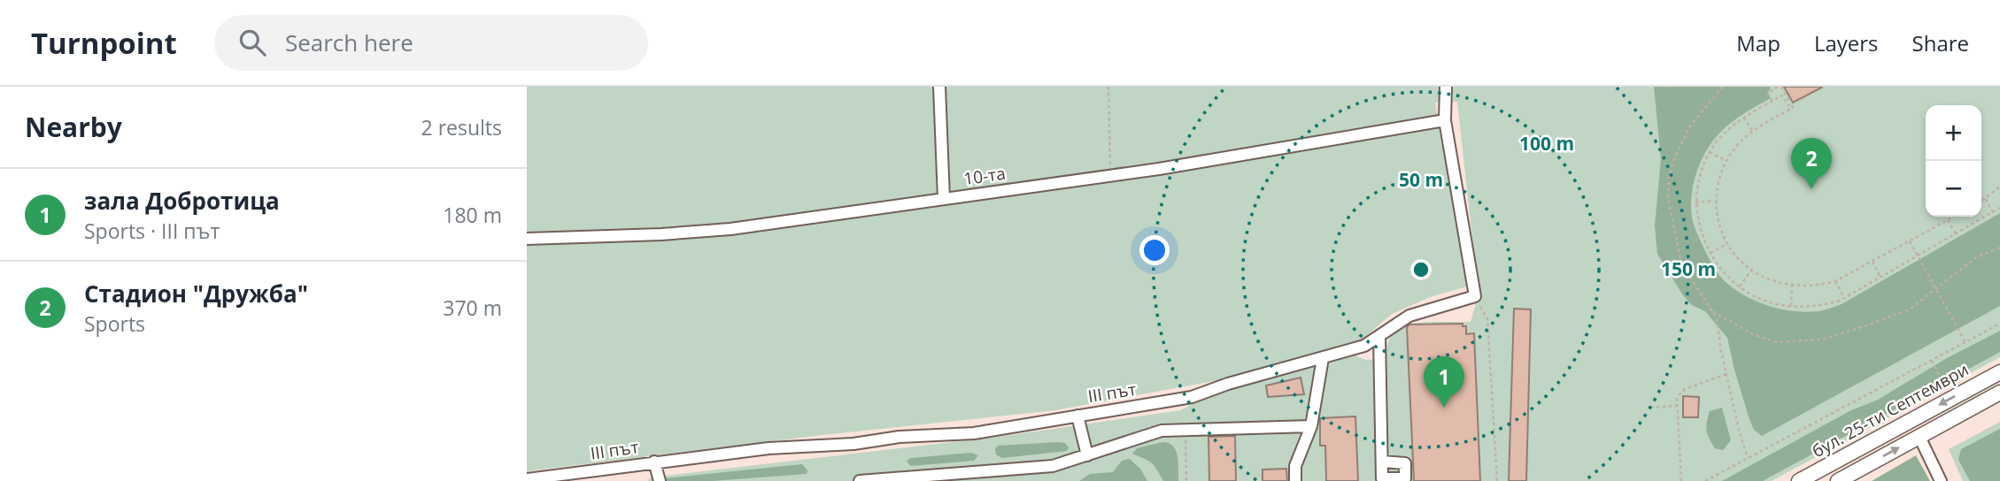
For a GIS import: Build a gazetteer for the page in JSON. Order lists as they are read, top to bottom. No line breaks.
{"streets":{"main road":["бул. 25-ти Септември"],"street":["10-та","ІІІ път"]},"page":{"header":"Turnpoint","search":"Search here","nav":["Map","Layers","Share"],"heading":["Nearby","2 results"],"map_buttons":["+","−"],"pins":["2","1"],"list":[{"mark":"1","name":"зала Добротица","note":"Sports · ІІІ път","value":"180 m"},{"mark":"2","name":"Стадион \"Дружба\"","note":"Sports","value":"370 m"}]},"rings":["100 m","50 m","150 m"]}
